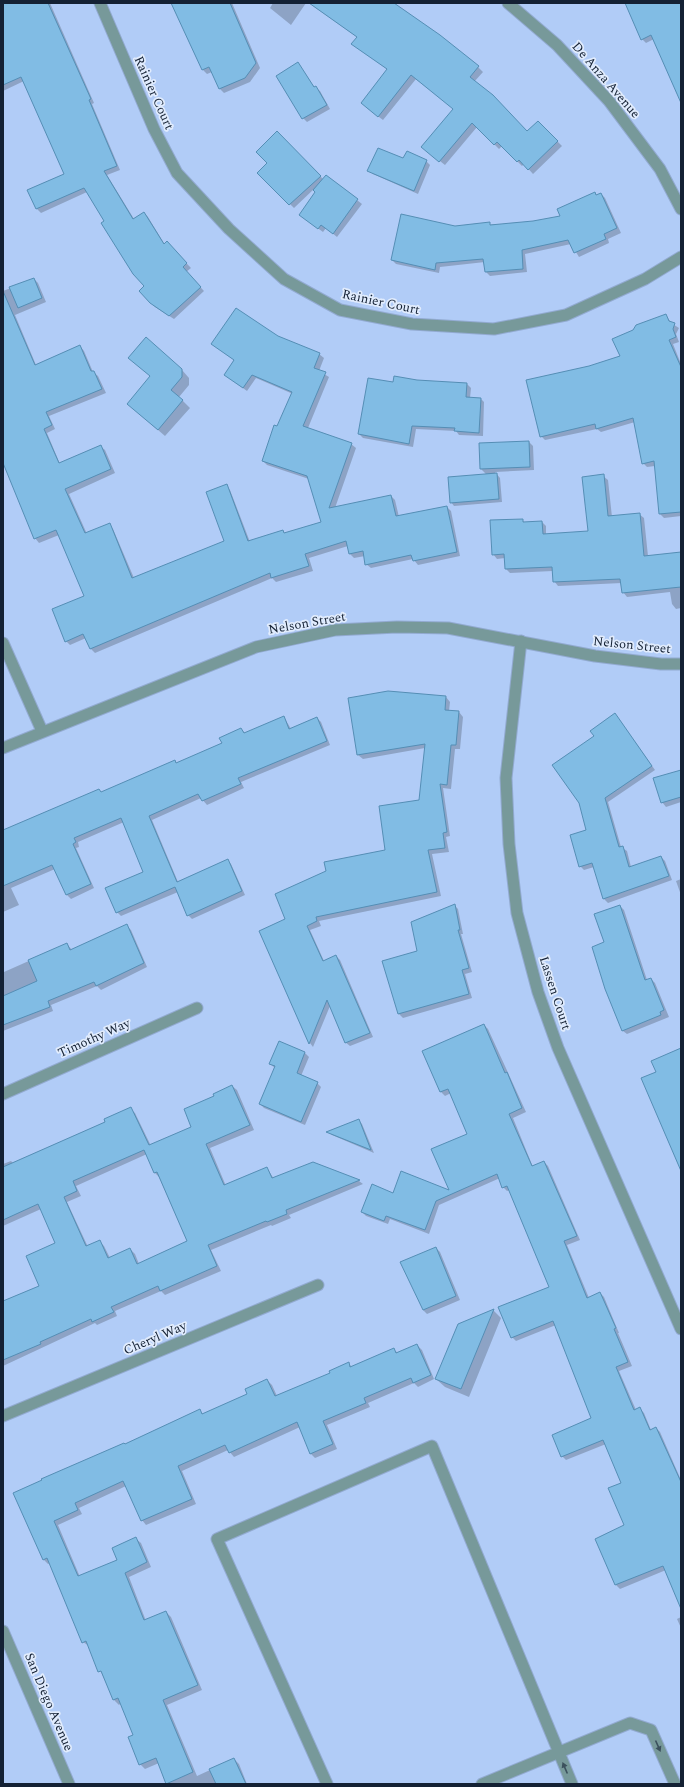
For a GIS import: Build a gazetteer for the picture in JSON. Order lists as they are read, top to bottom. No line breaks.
{"streets":{"street":["De Anza Avenue","Rainier Court","Nelson Street","Lassen Court","Timothy Way","Cheryl Way","San Diego Avenue"]},"crossings":[["Nelson Street","Lassen Court"]]}
